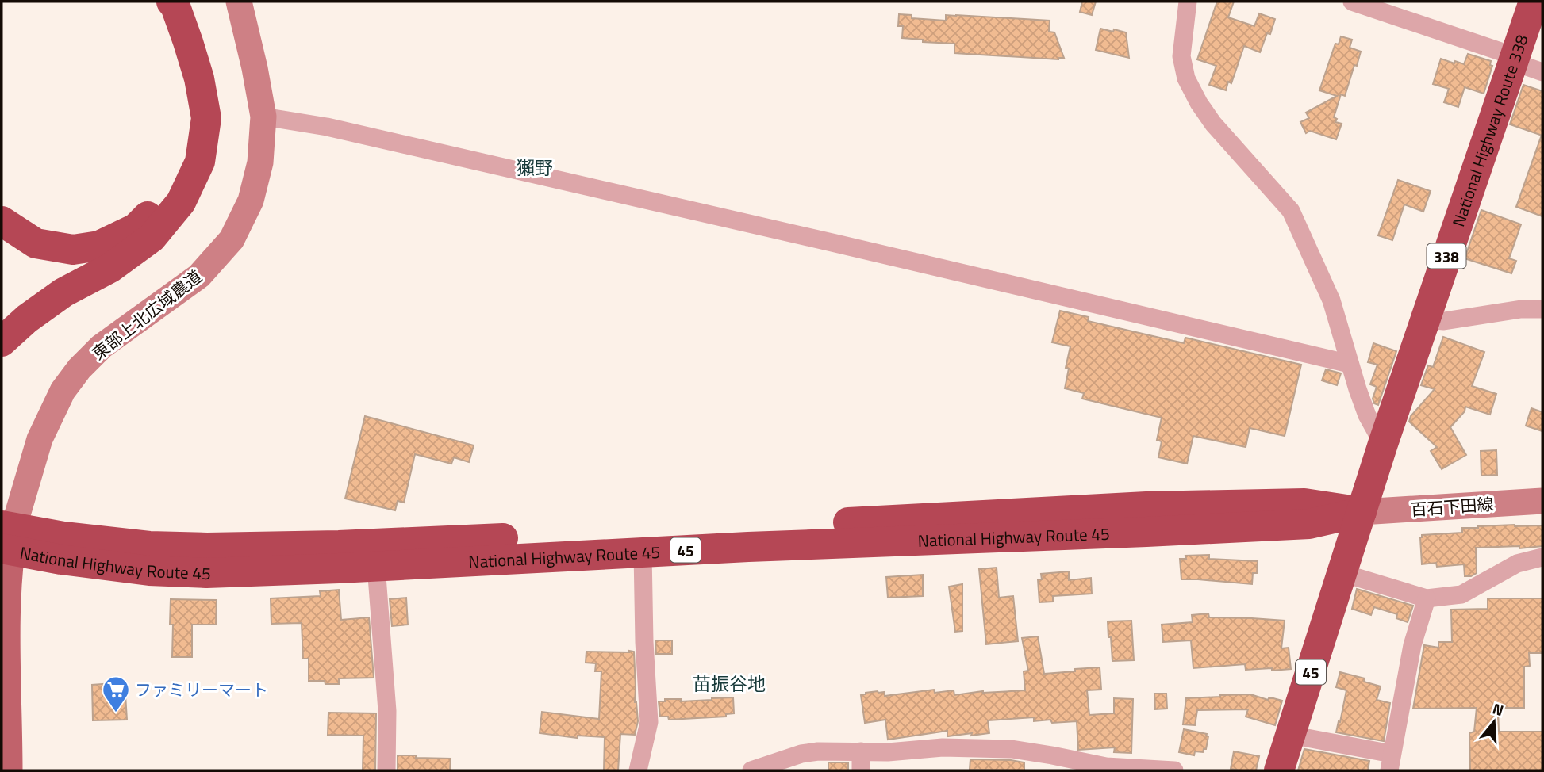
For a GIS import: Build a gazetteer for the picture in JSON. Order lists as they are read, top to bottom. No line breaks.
{"streets":{"highway":["National Highway Route 338","338","National Highway Route 45","45"],"street":["東部上北広域農道","百石下田線"]},"crossings":[["National Highway Route 338","百石下田線"],["National Highway Route 338","National Highway Route 45"],["National Highway Route 338","45"],["東部上北広域農道","National Highway Route 45"],["百石下田線","National Highway Route 45"],["百石下田線","45"],["National Highway Route 45","45"]],"districts":["獺野","苗振谷地"],"places":{"supermarket":["ファミリーマート"]},"north":"top"}
